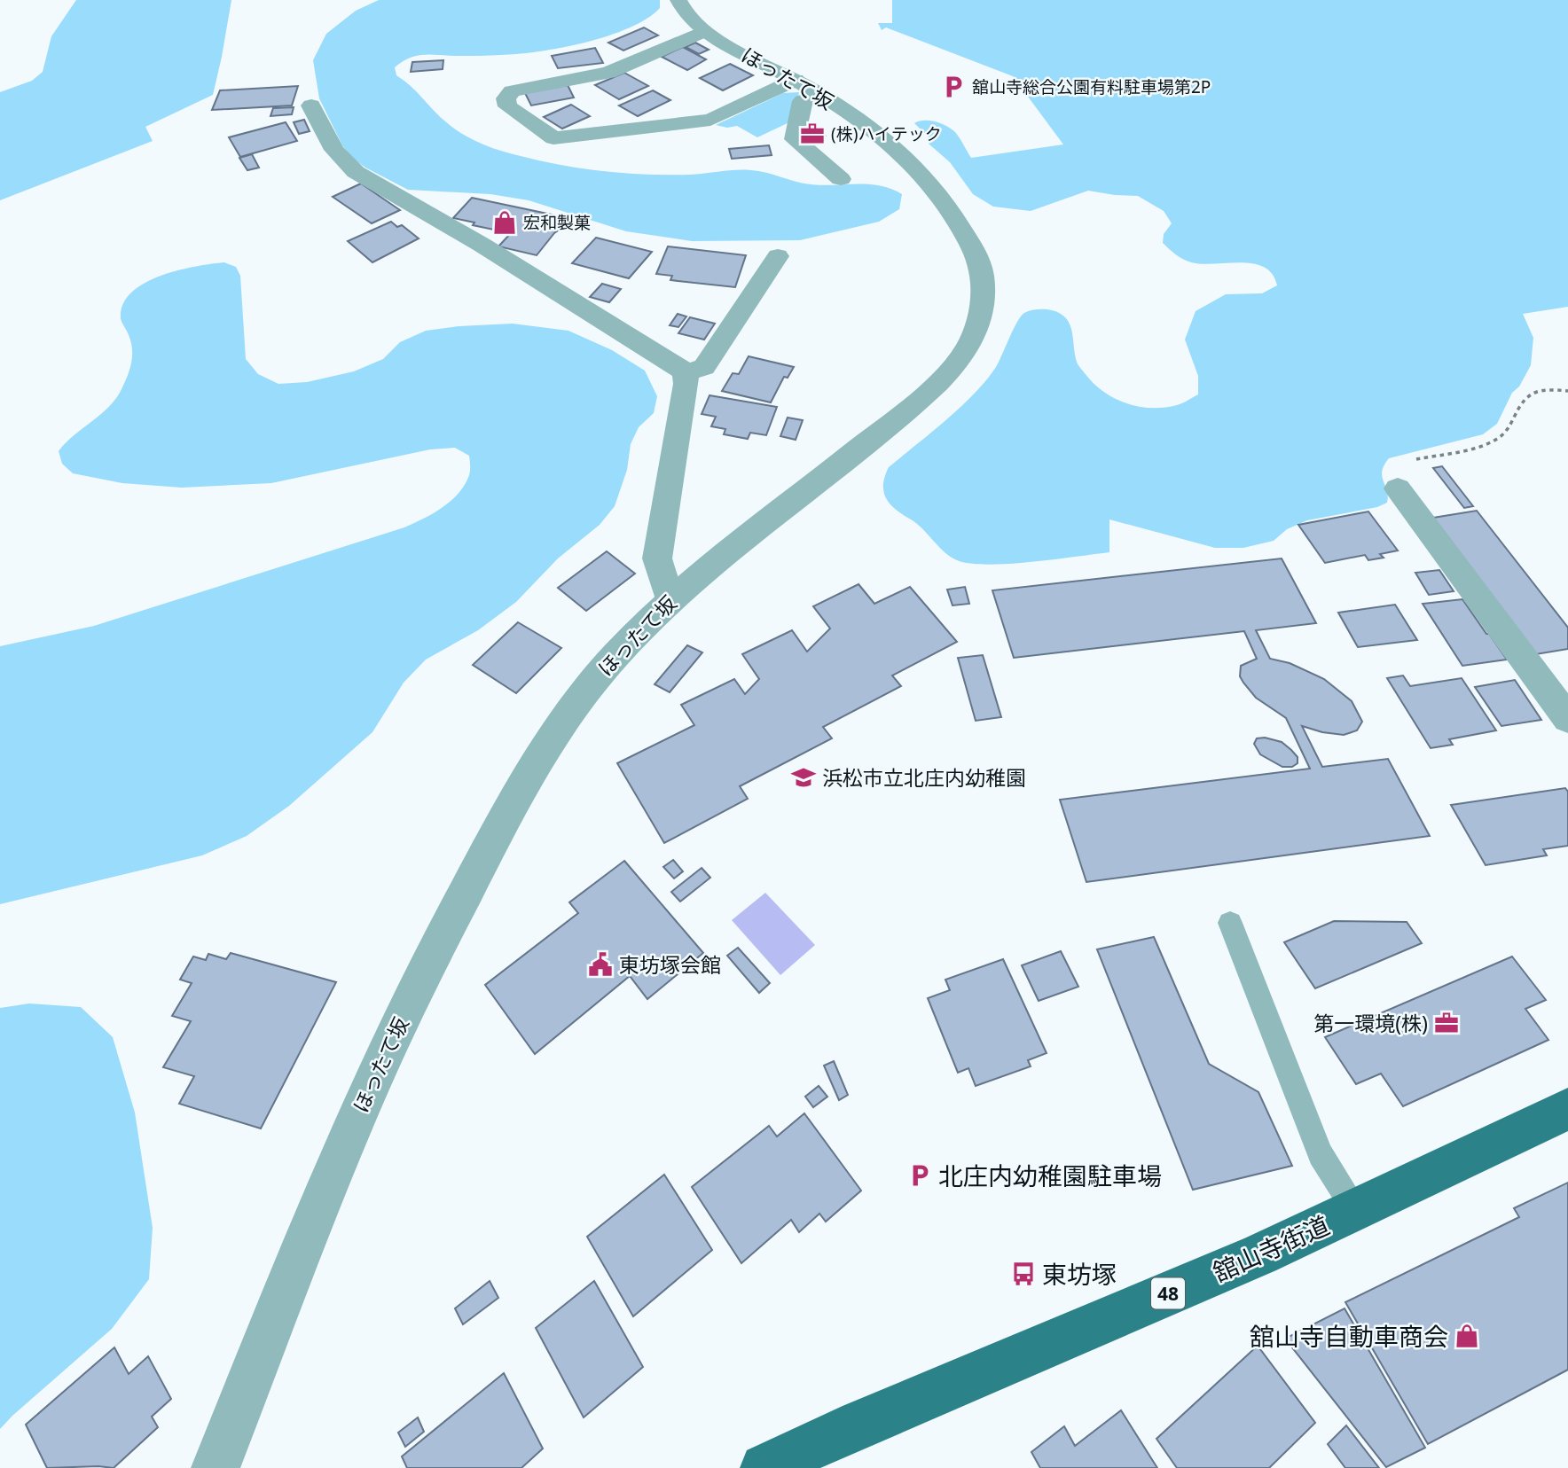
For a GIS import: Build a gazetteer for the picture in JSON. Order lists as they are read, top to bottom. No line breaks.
{"streets":{"main road":["舘山寺街道","48"],"street":["ほったて坂"]},"places":{"parking":["舘山寺総合公園有料駐車場第2P","北庄内幼稚園駐車場"],"office":["(株)ハイテック","第一環境(株)"],"shop":["宏和製菓","舘山寺自動車商会"],"school or university":["浜松市立北庄内幼稚園"],"public building":["東坊塚会館"],"bus stop":["東坊塚"]}}
